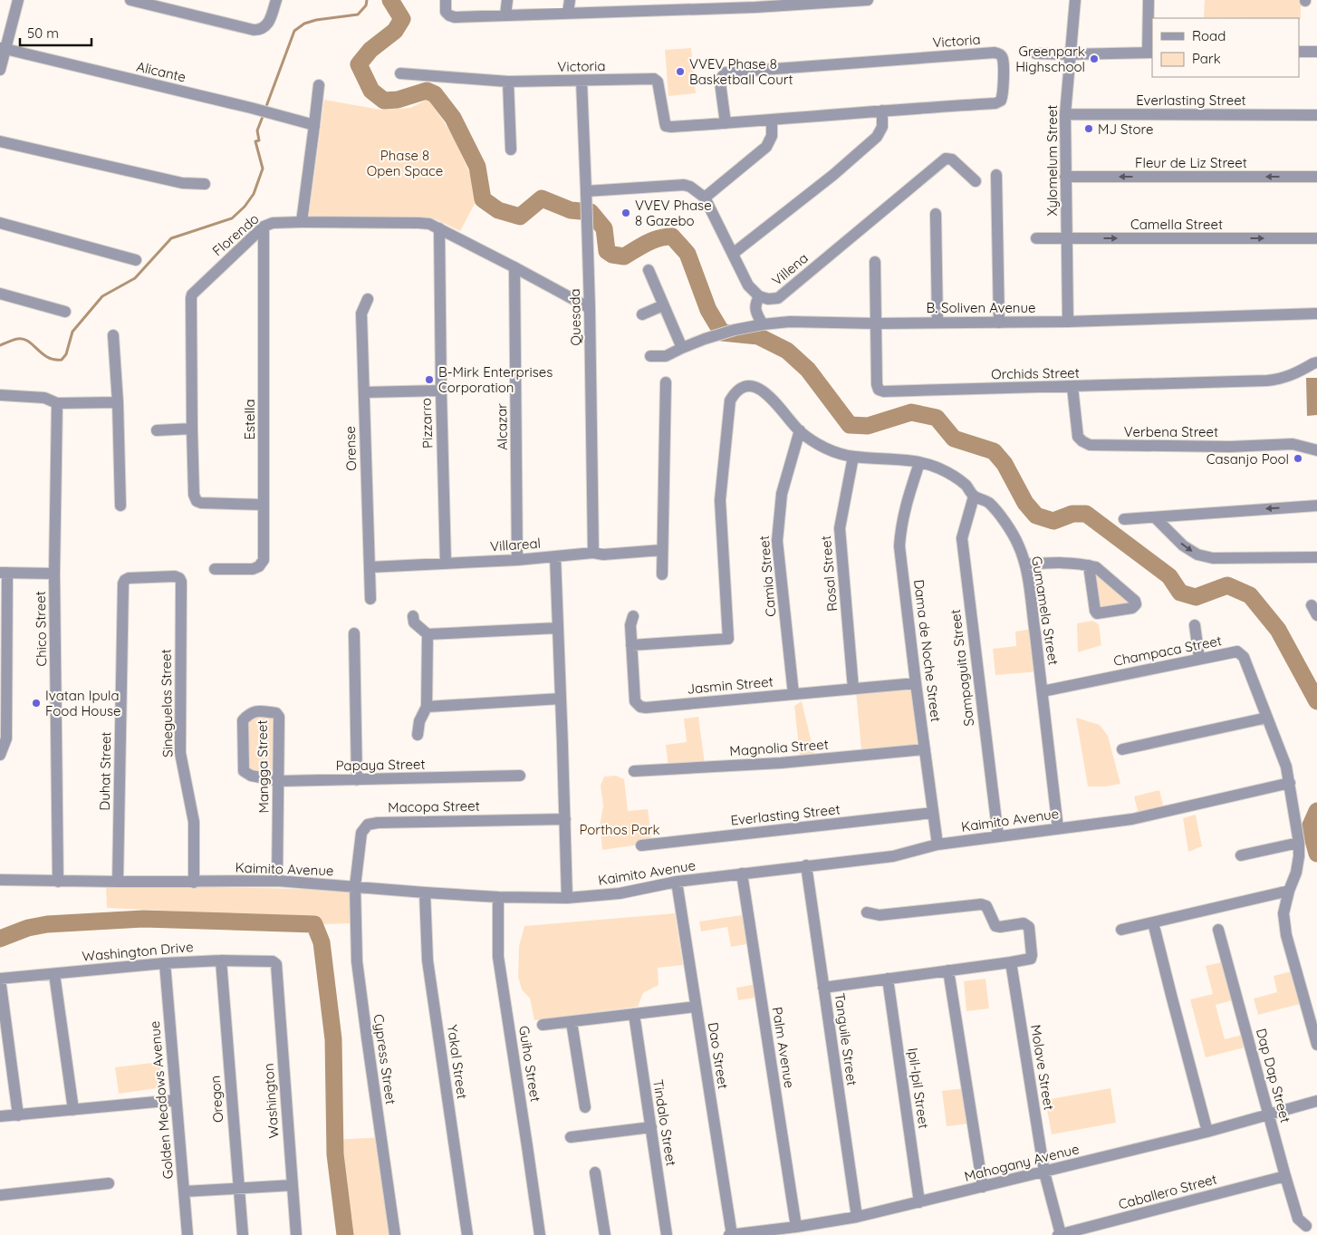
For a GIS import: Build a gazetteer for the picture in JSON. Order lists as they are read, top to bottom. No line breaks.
{"streets":{"street":["Victoria","Alicante","Everlasting Street","Xylomelum Street","Fleur de Liz Street","Camella Street","Florendo","Villena","B. Soliven Avenue","Quesada","Orchids Street","Estella","Pizzarro","Alcazar","Verbena Street","Orense","Villareal","Rosal Street","Camia Street","Gumamela Street","Chico Street","Dama de Noche Street","Champaca Street","Sampaguita Street","Jasmin Street","Sineguelas Street","Magnolia Street","Papaya Street","Mangga Street","Duhat Street","Macopa Street","Kaimito Avenue","Washington Drive","Tanguile Street","Palm Avenue","Dao Street","Cypress Street","Yakal Street","Guiho Street","Molave Street","Dap Dap Street","Ipil-Ipil Street","Oregon","Golden Meadows Avenue","Washington","Tindalo Street","Mahogany Avenue","Caballero Street"]},"crossings":[["Victoria","Quesada"],["Everlasting Street","Xylomelum Street"],["Everlasting Street","Dama de Noche Street"],["Xylomelum Street","Fleur de Liz Street"],["Xylomelum Street","Camella Street"],["Xylomelum Street","B. Soliven Avenue"],["Florendo","Quesada"],["Florendo","Estella"],["Florendo","Pizzarro"],["Florendo","Alcazar"],["B. Soliven Avenue","Orchids Street"],["Quesada","Villareal"],["Orchids Street","Verbena Street"],["Pizzarro","Villareal"],["Alcazar","Villareal"],["Orense","Villareal"],["Rosal Street","Gumamela Street"],["Rosal Street","Jasmin Street"],["Camia Street","Gumamela Street"],["Camia Street","Jasmin Street"],["Gumamela Street","Dama de Noche Street"],["Gumamela Street","Champaca Street"],["Gumamela Street","Sampaguita Street"],["Gumamela Street","Jasmin Street"],["Gumamela Street","Kaimito Avenue"],["Chico Street","Kaimito Avenue"],["Dama de Noche Street","Jasmin Street"],["Dama de Noche Street","Magnolia Street"],["Dama de Noche Street","Kaimito Avenue"],["Champaca Street","Kaimito Avenue"],["Sampaguita Street","Kaimito Avenue"],["Sineguelas Street","Duhat Street"],["Sineguelas Street","Kaimito Avenue"],["Papaya Street","Mangga Street"],["Mangga Street","Kaimito Avenue"],["Duhat Street","Kaimito Avenue"],["Macopa Street","Kaimito Avenue"],["Macopa Street","Cypress Street"],["Kaimito Avenue","Tanguile Street"],["Kaimito Avenue","Palm Avenue"],["Kaimito Avenue","Dao Street"],["Kaimito Avenue","Cypress Street"],["Kaimito Avenue","Yakal Street"],["Kaimito Avenue","Guiho Street"],["Washington Drive","Oregon"],["Washington Drive","Golden Meadows Avenue"],["Washington Drive","Washington"],["Tanguile Street","Mahogany Avenue"],["Palm Avenue","Mahogany Avenue"],["Dao Street","Mahogany Avenue"],["Molave Street","Mahogany Avenue"],["Molave Street","Caballero Street"],["Dap Dap Street","Mahogany Avenue"],["Dap Dap Street","Caballero Street"],["Ipil-Ipil Street","Mahogany Avenue"]],"one_way":["Fleur de Liz Street","Camella Street"],"parks":["Phase 8 Open Space","Porthos Park"],"places":["Greenpark Highschool","VVEV Phase 8 Basketball Court","MJ Store","VVEV Phase 8 Gazebo","B-Mirk Enterprises Corporation","Casanjo Pool","Ivatan Ipula Food House"],"legend":["Road","Park"],"scale_bar":"50 m"}
